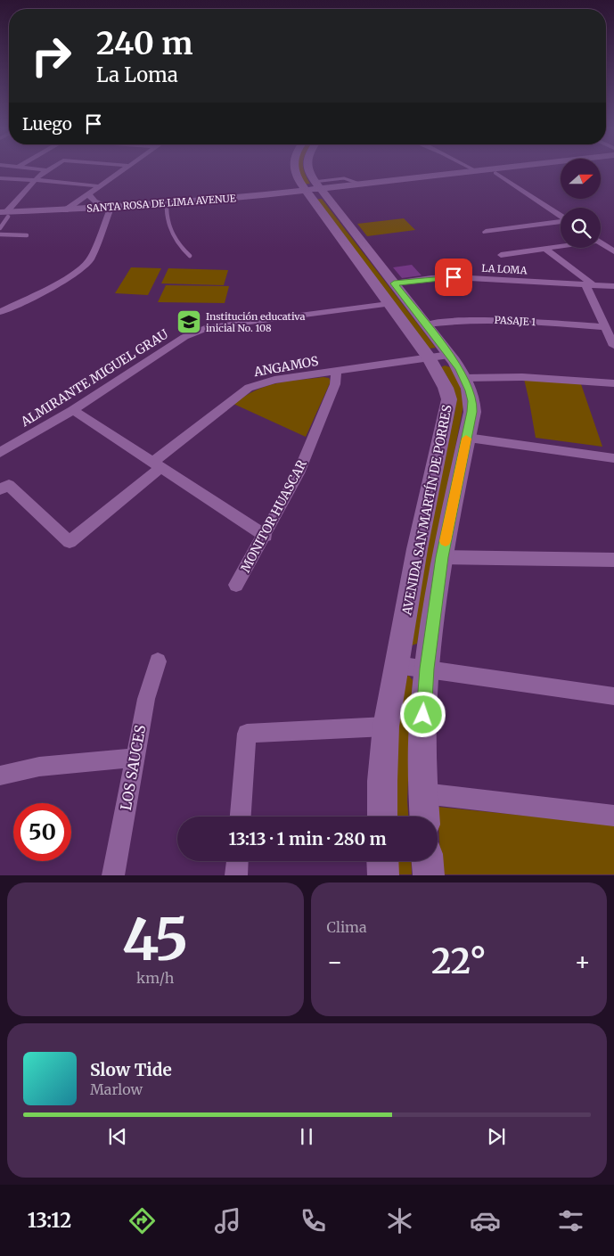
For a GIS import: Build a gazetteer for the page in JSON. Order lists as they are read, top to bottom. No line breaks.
{"streets":{"main road":["SANTA ROSA DE LIMA AVENUE","AVENIDA SAN MARTÍN DE PORRES"],"street":["LA LOMA","PASAJE 1","ANGAMOS","ALMIRANTE MIGUEL GRAU","MONITOR HUASCAR","LOS SAUCES"]},"crossings":[["SANTA ROSA DE LIMA AVENUE","AVENIDA SAN MARTÍN DE PORRES"],["LA LOMA","AVENIDA SAN MARTÍN DE PORRES"],["PASAJE 1","AVENIDA SAN MARTÍN DE PORRES"],["ANGAMOS","AVENIDA SAN MARTÍN DE PORRES"],["ANGAMOS","MONITOR HUASCAR"],["ALMIRANTE MIGUEL GRAU","AVENIDA SAN MARTÍN DE PORRES"]],"places":{"school or university":["Institución educativa inicial No. 108"]},"north":"right","page":{"turn":["240 m","La Loma"],"then":"Luego","limit":"50","trip":"13:13 · 1 min · 280 m","tile":[["45","km/h"],"Clima"],"heat":["−","22°","+"],"song":["Slow Tide","Marlow"],"tabs":"13:12"}}
